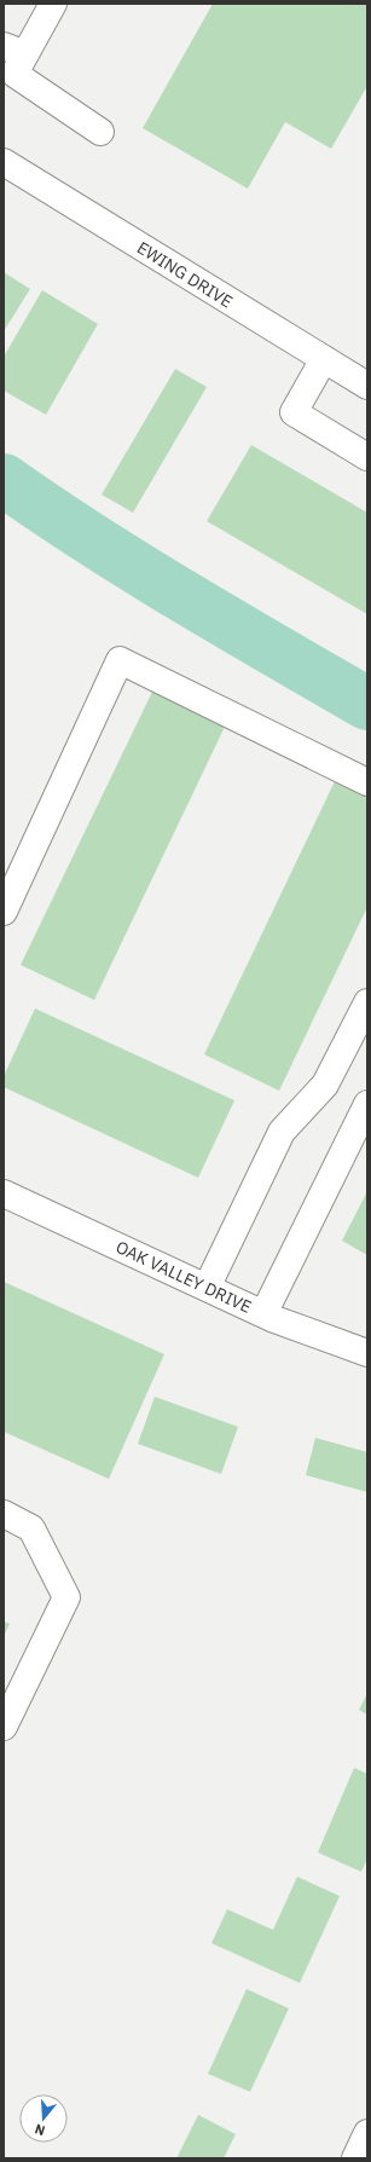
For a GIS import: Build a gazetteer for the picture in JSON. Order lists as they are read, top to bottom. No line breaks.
{"streets":{"street":["EWING DRIVE","OAK VALLEY DRIVE"]},"north":"bottom"}
